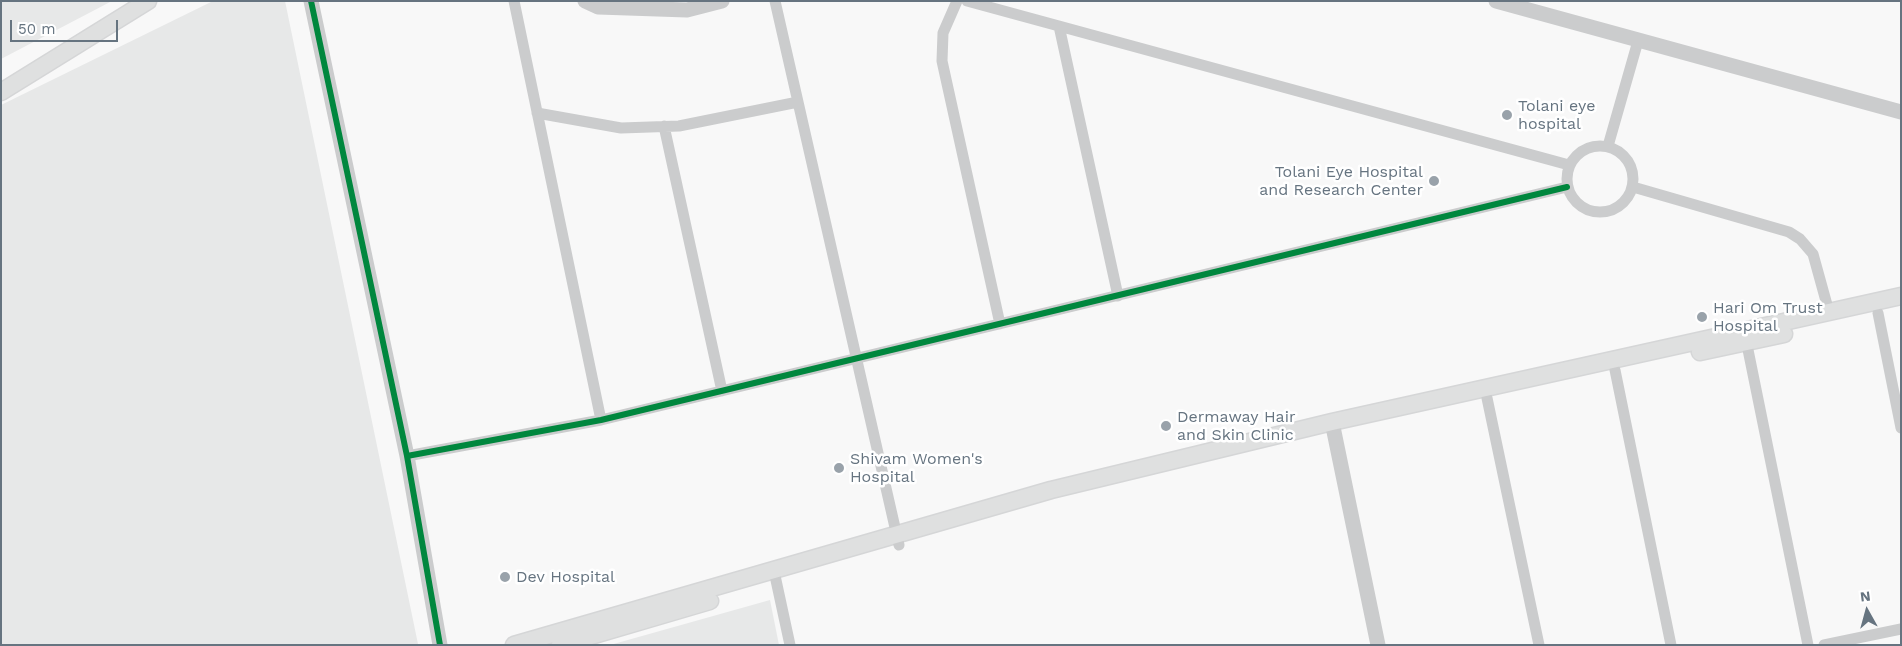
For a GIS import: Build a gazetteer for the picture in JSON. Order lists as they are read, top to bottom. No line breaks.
{"places":["Tolani eye hospital","Tolani Eye Hospital and Research Center","Hari Om Trust Hospital","Dermaway Hair and Skin Clinic","Shivam Women's Hospital","Dev Hospital"],"scale_bar":"50 m","north":"top"}
